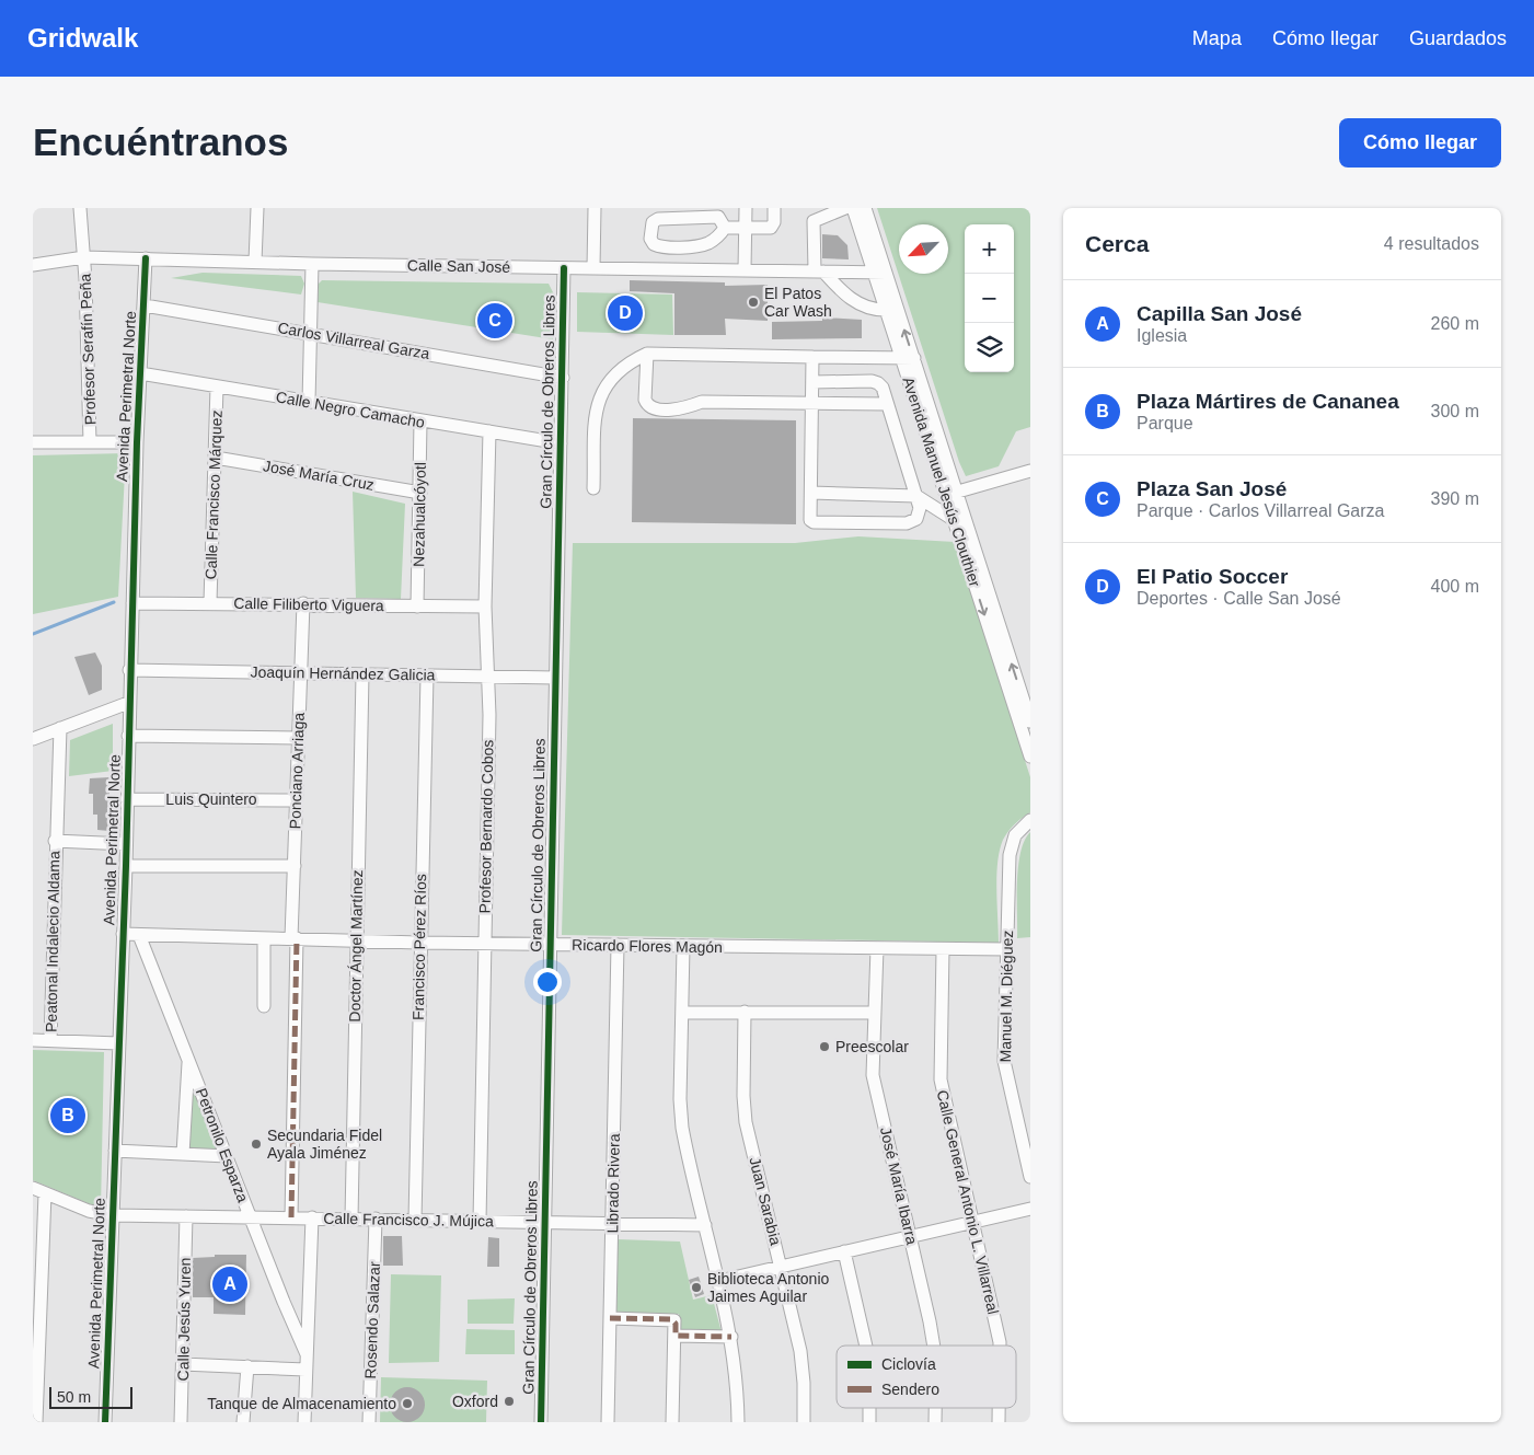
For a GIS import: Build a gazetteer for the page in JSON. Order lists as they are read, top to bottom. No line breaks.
{"streets":{"street":["Calle San José","Carlos Villarreal Garza","Profesor Serafín Peña","Avenida Perimetral Norte","Gran Círculo de Obreros Libres","Calle Negro Camacho","José María Cruz","Avenida Manuel Jesús Clouthier","Calle Francisco Márquez","Nezahualcóyotl","Calle Filiberto Viguera","Joaquín Hernández Galicia","Ponciano Arriaga","Luis Quintero","Profesor Bernardo Cobos","Peatonal Indalecio Aldama","Doctor Ángel Martínez","Ricardo Flores Magón","Francisco Pérez Ríos","Manuel M. Diéguez","Petronilo Esparza","Librado Rivera","José María Ibarra","Juan Sarabia","Calle General Antonio L. Villarreal","Calle Francisco J. Mújica","Calle Jesús Yuren","Rosendo Salazar"]},"crossings":[["Calle San José","Profesor Serafín Peña"],["Calle San José","Avenida Perimetral Norte"],["Calle San José","Gran Círculo de Obreros Libres"],["Calle San José","Avenida Manuel Jesús Clouthier"],["Carlos Villarreal Garza","Avenida Perimetral Norte"],["Carlos Villarreal Garza","Gran Círculo de Obreros Libres"],["Avenida Perimetral Norte","Calle Negro Camacho"],["Avenida Perimetral Norte","Calle Filiberto Viguera"],["Avenida Perimetral Norte","Joaquín Hernández Galicia"],["Avenida Perimetral Norte","Luis Quintero"],["Avenida Perimetral Norte","Ricardo Flores Magón"],["Avenida Perimetral Norte","Calle Francisco J. Mújica"],["Gran Círculo de Obreros Libres","Calle Negro Camacho"],["Gran Círculo de Obreros Libres","Joaquín Hernández Galicia"],["Gran Círculo de Obreros Libres","Ricardo Flores Magón"],["Gran Círculo de Obreros Libres","Calle Francisco J. Mújica"],["Calle Negro Camacho","Calle Francisco Márquez"],["Calle Negro Camacho","Nezahualcóyotl"],["Calle Negro Camacho","Profesor Bernardo Cobos"],["José María Cruz","Calle Francisco Márquez"],["José María Cruz","Nezahualcóyotl"],["Calle Francisco Márquez","Calle Filiberto Viguera"],["Nezahualcóyotl","Calle Filiberto Viguera"],["Calle Filiberto Viguera","Ponciano Arriaga"],["Calle Filiberto Viguera","Profesor Bernardo Cobos"],["Joaquín Hernández Galicia","Ponciano Arriaga"],["Joaquín Hernández Galicia","Profesor Bernardo Cobos"],["Joaquín Hernández Galicia","Doctor Ángel Martínez"],["Joaquín Hernández Galicia","Francisco Pérez Ríos"],["Ponciano Arriaga","Luis Quintero"],["Ponciano Arriaga","Ricardo Flores Magón"],["Ponciano Arriaga","Calle Francisco J. Mújica"],["Profesor Bernardo Cobos","Ricardo Flores Magón"],["Profesor Bernardo Cobos","Calle Francisco J. Mújica"],["Doctor Ángel Martínez","Ricardo Flores Magón"],["Doctor Ángel Martínez","Calle Francisco J. Mújica"],["Ricardo Flores Magón","Francisco Pérez Ríos"],["Ricardo Flores Magón","Manuel M. Diéguez"],["Ricardo Flores Magón","Petronilo Esparza"],["Ricardo Flores Magón","Librado Rivera"],["Ricardo Flores Magón","José María Ibarra"],["Ricardo Flores Magón","Calle General Antonio L. Villarreal"],["Francisco Pérez Ríos","Calle Francisco J. Mújica"],["Petronilo Esparza","Calle Francisco J. Mújica"],["Librado Rivera","Calle Francisco J. Mújica"],["Calle Francisco J. Mújica","Calle Jesús Yuren"],["Calle Francisco J. Mújica","Rosendo Salazar"]],"places":["El Patos Car Wash","Preescolar","Secundaria Fidel Ayala Jiménez","Biblioteca Antonio Jaimes Aguilar","Oxford","Tanque de Almacenamiento"],"legend":["Ciclovía","Sendero"],"scale_bar":"50 m","north":"bottom left","page":{"header":"Gridwalk","nav":["Mapa","Cómo llegar","Guardados"],"buttons":"Cómo llegar","title":"Encuéntranos","heading":["Cerca","4 resultados"],"map_buttons":["+","−"],"list":[{"mark":"A","name":"Capilla San José","note":"Iglesia","value":"260 m"},{"mark":"B","name":"Plaza Mártires de Cananea","note":"Parque","value":"300 m"},{"mark":"C","name":"Plaza San José","note":"Parque · Carlos Villarreal Garza","value":"390 m"},{"mark":"D","name":"El Patio Soccer","note":"Deportes · Calle San José","value":"400 m"}],"pins":["D","C","B","A"],"scale":"50 m"}}
